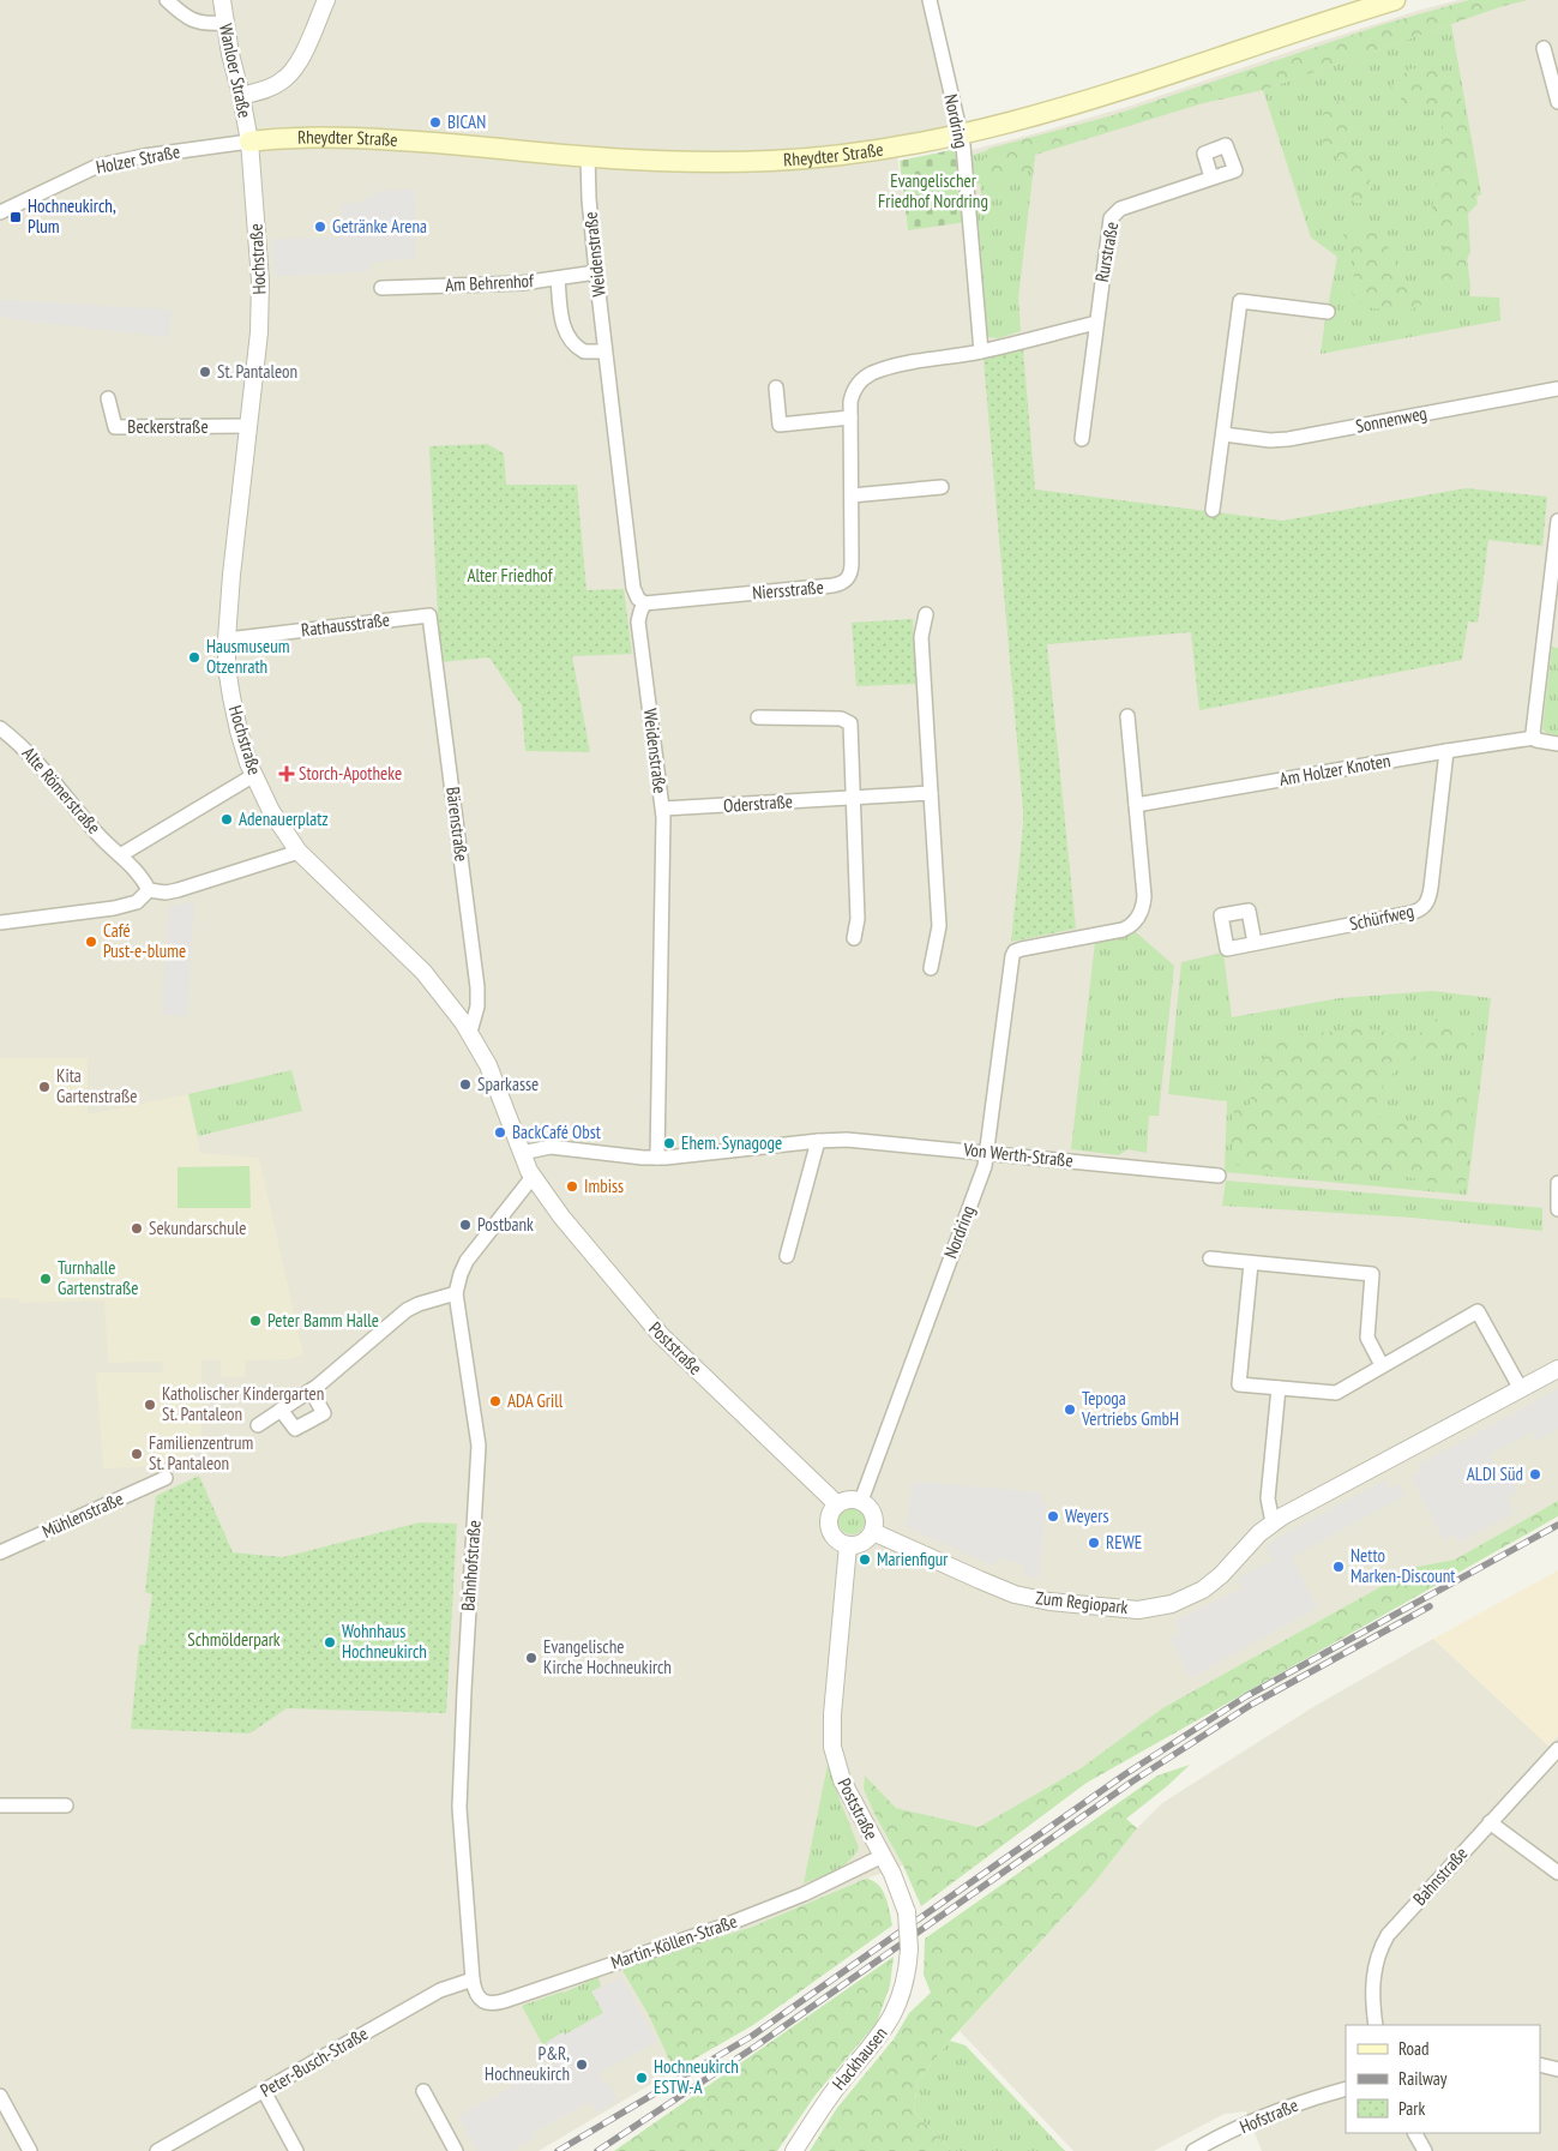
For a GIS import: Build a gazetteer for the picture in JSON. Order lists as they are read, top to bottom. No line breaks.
{"streets":{"main road":["Rheydter Straße"],"street":["Wanloer Straße","Nordring","Holzer Straße","Rurstraße","Weidenstraße","Hochstraße","Am Behrenhof","Sonnenweg","Beckerstraße","Niersstraße","Rathausstraße","Am Holzer Knoten","Alte Römerstraße","Oderstraße","Bärenstraße","Schürfweg","Von Werth-Straße","Poststraße","Mühlenstraße","Bahnhofstraße","Zum Regiopark","Bahnstraße","Martin-Köllen-Straße","Hackhausen","Peter-Busch-Straße","Hofstraße"]},"crossings":[["Wanloer Straße","Rheydter Straße"],["Wanloer Straße","Holzer Straße"],["Wanloer Straße","Hochstraße"],["Nordring","Rheydter Straße"],["Nordring","Niersstraße"],["Nordring","Am Holzer Knoten"],["Nordring","Von Werth-Straße"],["Nordring","Poststraße"],["Nordring","Zum Regiopark"],["Rheydter Straße","Holzer Straße"],["Rheydter Straße","Weidenstraße"],["Rheydter Straße","Hochstraße"],["Holzer Straße","Hochstraße"],["Weidenstraße","Am Behrenhof"],["Weidenstraße","Niersstraße"],["Weidenstraße","Oderstraße"],["Weidenstraße","Von Werth-Straße"],["Hochstraße","Beckerstraße"],["Hochstraße","Rathausstraße"],["Hochstraße","Bärenstraße"],["Hochstraße","Von Werth-Straße"],["Hochstraße","Poststraße"],["Hochstraße","Bahnhofstraße"],["Rathausstraße","Bärenstraße"],["Am Holzer Knoten","Schürfweg"],["Poststraße","Bahnhofstraße"],["Poststraße","Zum Regiopark"],["Poststraße","Martin-Köllen-Straße"],["Poststraße","Hackhausen"],["Bahnhofstraße","Martin-Köllen-Straße"],["Bahnhofstraße","Peter-Busch-Straße"],["Martin-Köllen-Straße","Hackhausen"],["Martin-Köllen-Straße","Peter-Busch-Straße"]],"parks":["Evangelischer Friedhof Nordring","Alter Friedhof","Schmölderpark"],"places":{"other":["BICAN","Getränke Arena","St. Pantaleon","Hausmuseum Otzenrath","Adenauerplatz","Café Pust-e-blume","Sparkasse","Kita Gartenstraße","BackCafé Obst","Ehem. Synagoge","Imbiss","Postbank","Sekundarschule","Turnhalle Gartenstraße","Peter Bamm Halle","ADA Grill","Katholischer Kindergarten St. Pantaleon","Tepoga Vertriebs GmbH","Familienzentrum St. Pantaleon","ALDI Süd","Weyers","REWE","Marienfigur","Netto Marken-Discount","Wohnhaus Hochneukirch","Evangelische Kirche Hochneukirch","P&R, Hochneukirch","Hochneukirch ESTW-A"],"transit":["Hochneukirch, Plum"],"health":["Storch-Apotheke"]},"legend":["Road","Railway","Park"]}
